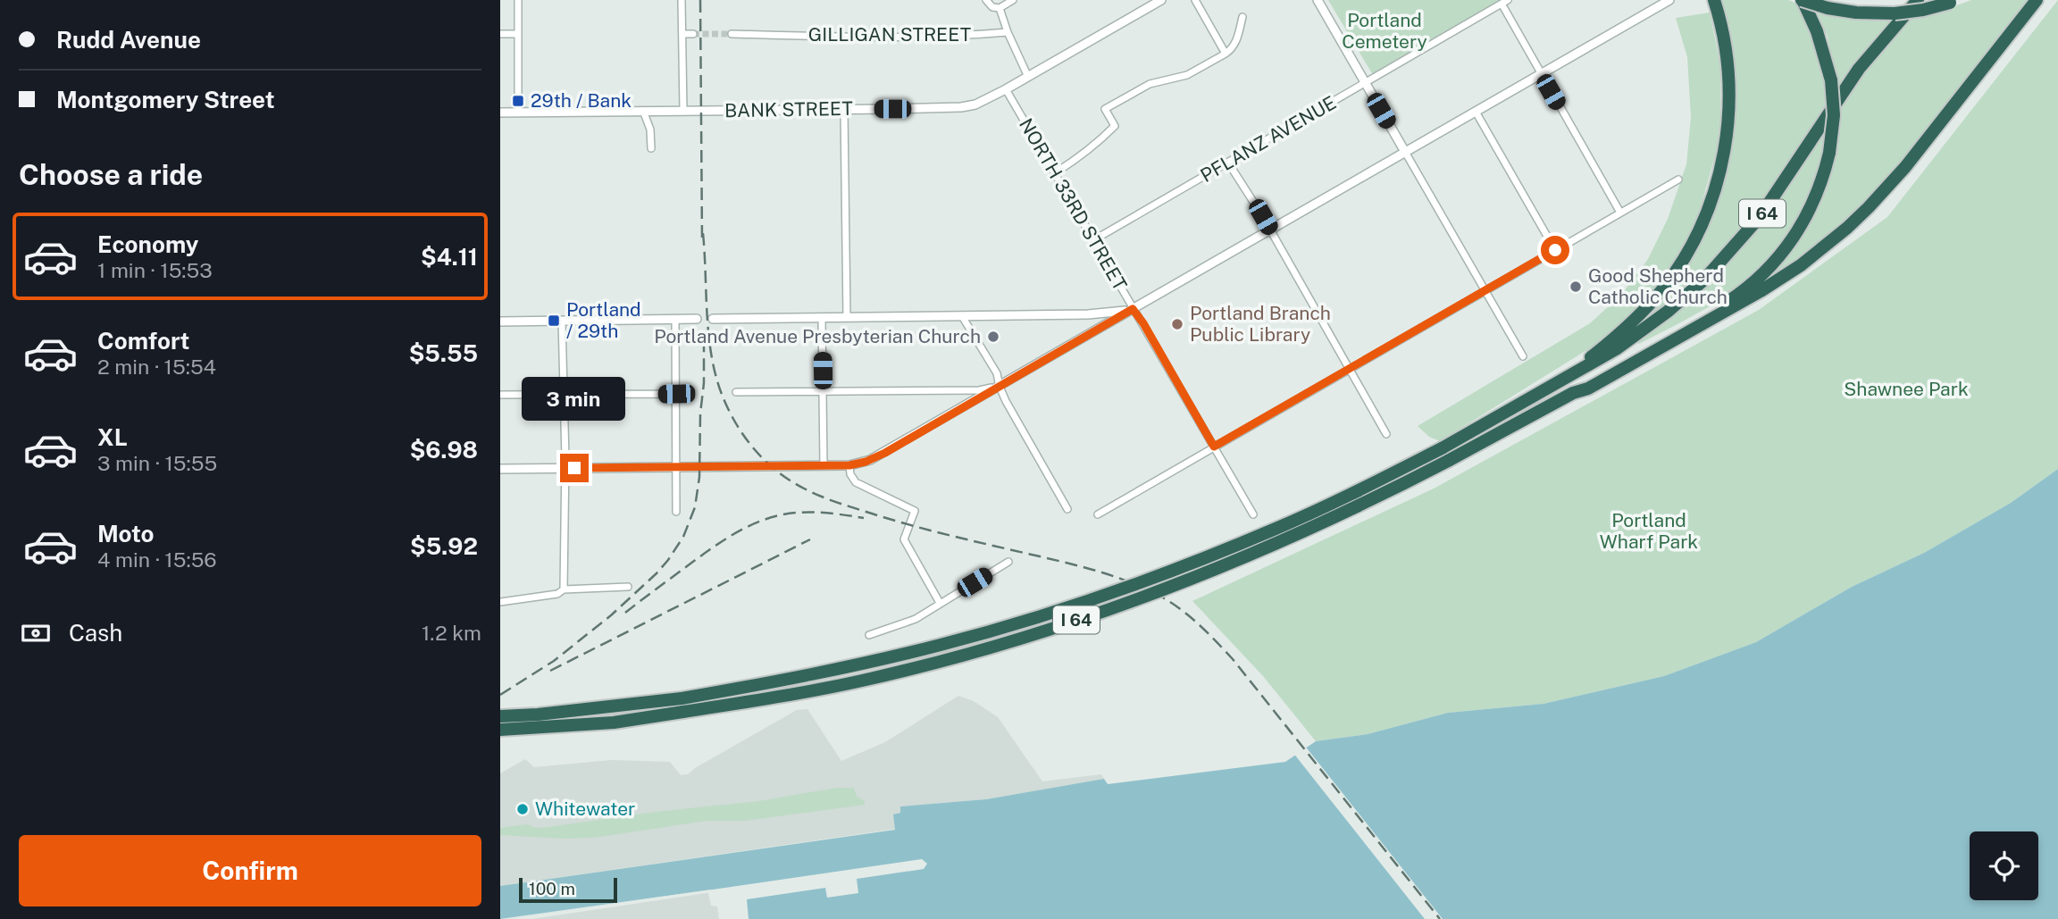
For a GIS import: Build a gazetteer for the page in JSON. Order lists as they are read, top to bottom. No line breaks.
{"streets":{"highway":["I 64"],"street":["GILLIGAN STREET","BANK STREET","PFLANZ AVENUE","NORTH 33RD STREET"]},"crossings":[["BANK STREET","NORTH 33RD STREET"],["PFLANZ AVENUE","NORTH 33RD STREET"]],"parks":["Portland Cemetery","Shawnee Park","Portland Wharf Park"],"places":{"transit":["29th / Bank","Portland / 29th"],"other":["Good Shepherd Catholic Church","Portland Branch Public Library","Portland Avenue Presbyterian Church","Whitewater"]},"scale_bar":"100 m","page":{"banner":["Rudd Avenue","Montgomery Street"],"heading":"Choose a ride","list":[{"name":"Economy","note":"1 min · 15:53","value":"$4.11"},{"name":"Comfort","note":"2 min · 15:54","value":"$5.55"},{"name":"XL","note":"3 min · 15:55","value":"$6.98"},{"name":"Moto","note":"4 min · 15:56","value":"$5.92"}],"bubble":"3 min","pay":["Cash","1.2 km"],"buttons":"Confirm","scale":"100 m"}}
